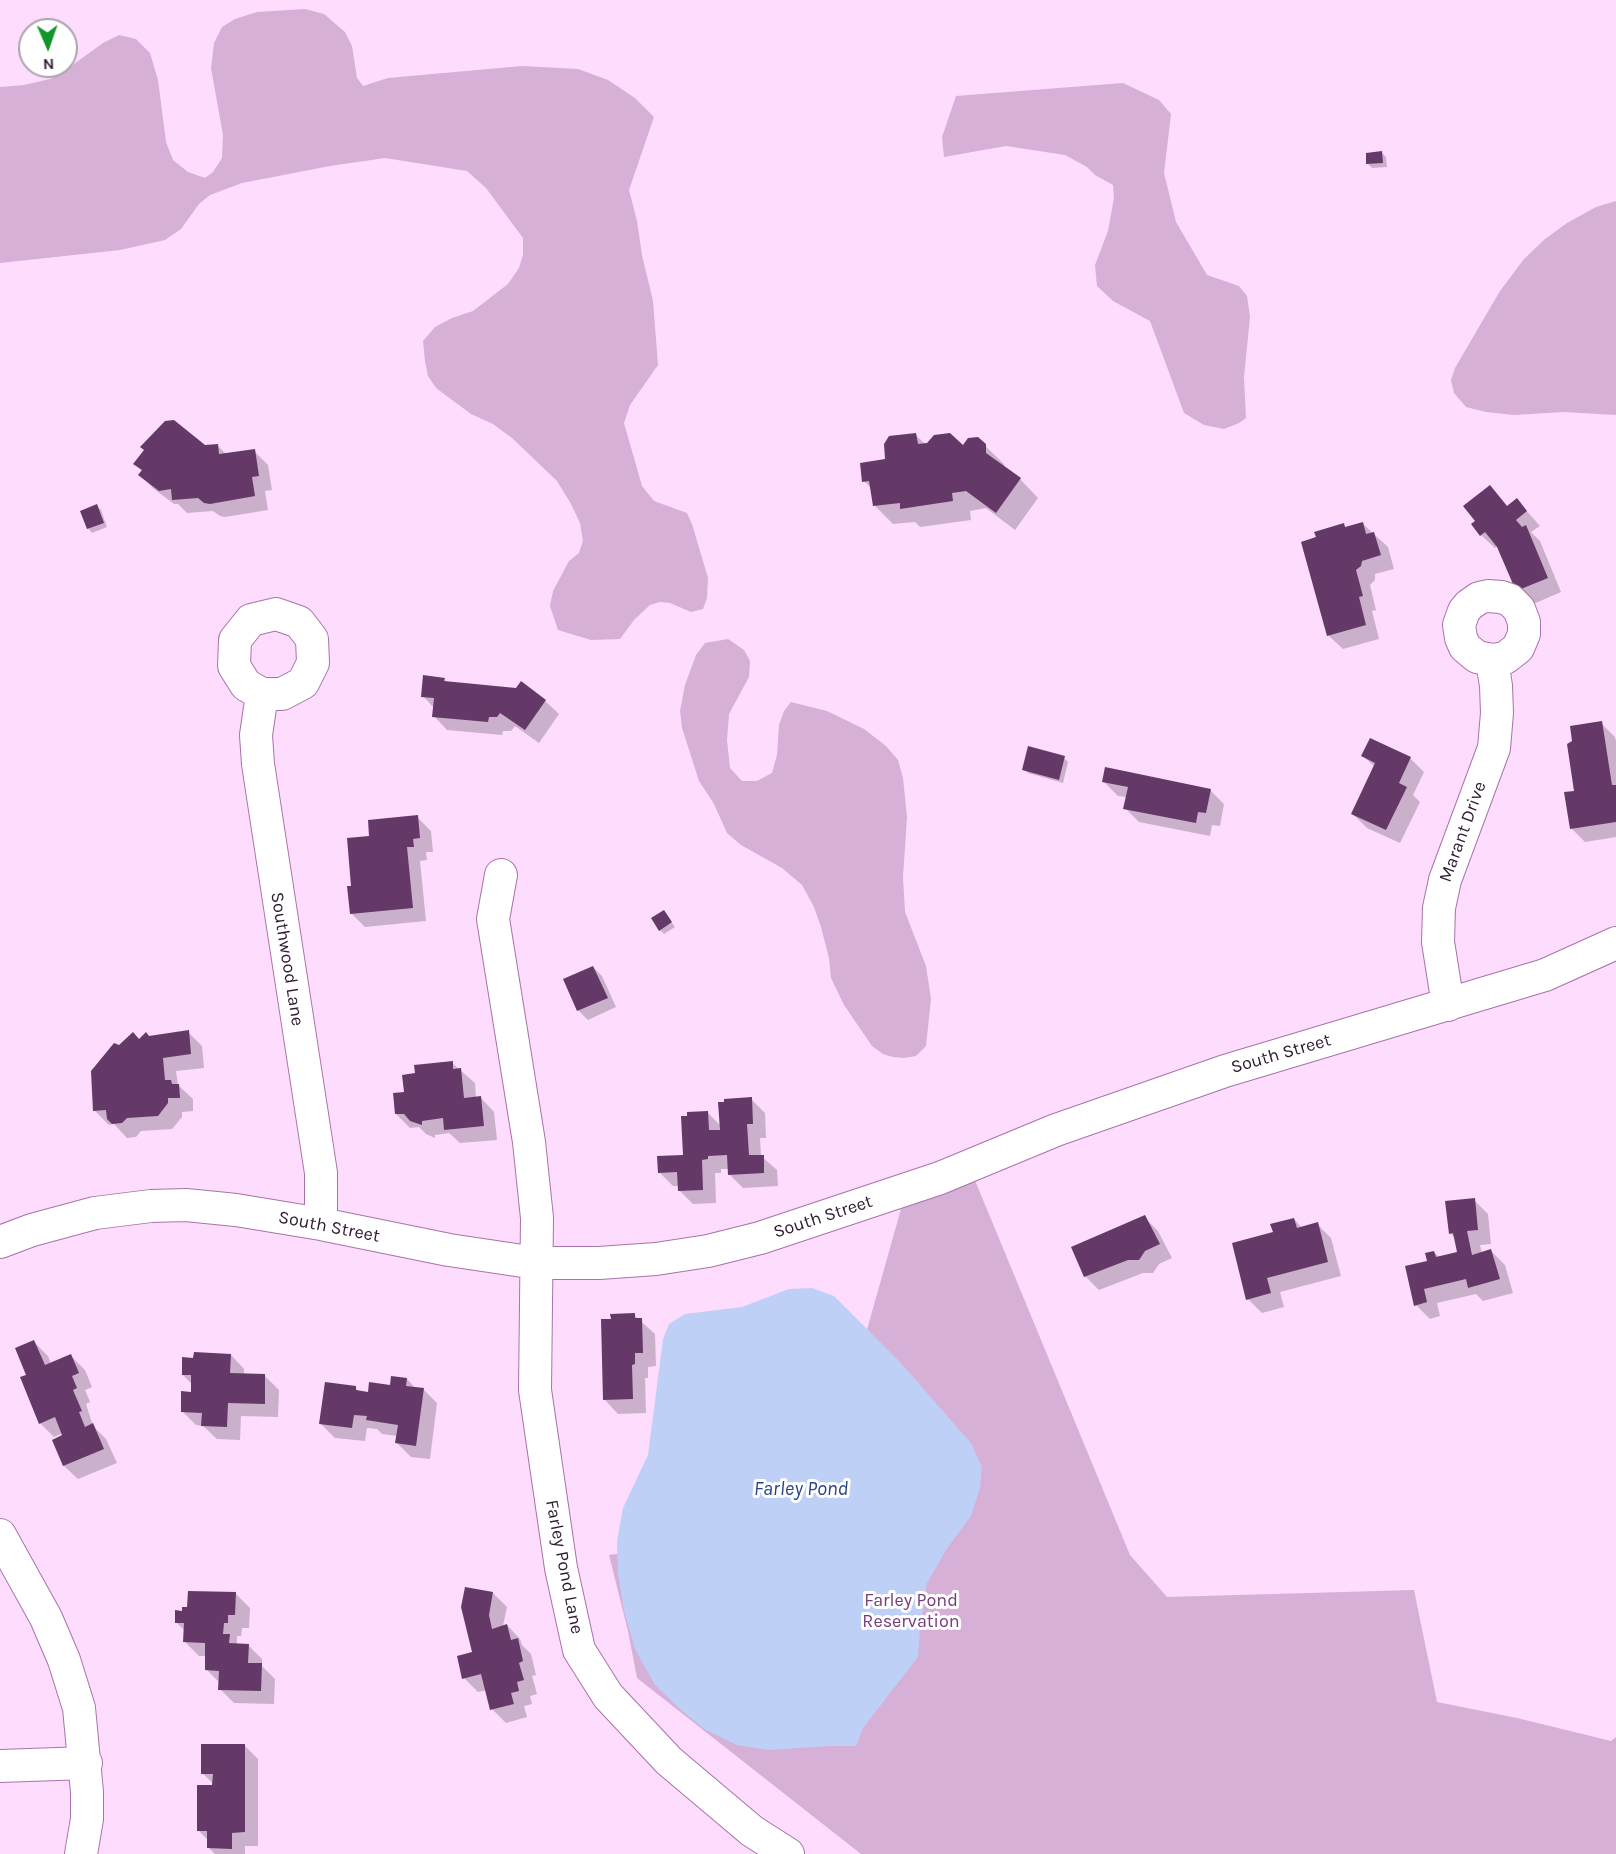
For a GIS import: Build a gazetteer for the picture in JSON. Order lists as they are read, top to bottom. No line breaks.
{"streets":{"street":["Marant Drive","Southwood Lane","South Street","Farley Pond Lane"]},"crossings":[["Marant Drive","South Street"],["Southwood Lane","South Street"],["South Street","Farley Pond Lane"]],"water":["Farley Pond"],"parks":["Farley Pond Reservation"],"north":"bottom"}
